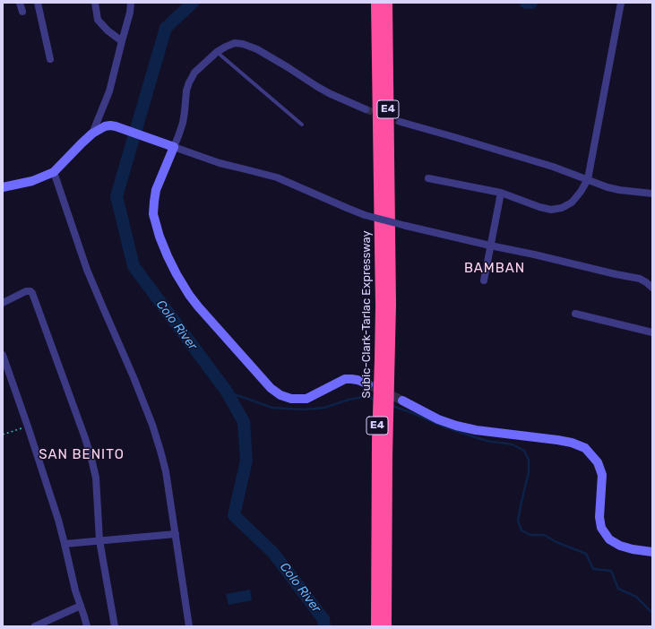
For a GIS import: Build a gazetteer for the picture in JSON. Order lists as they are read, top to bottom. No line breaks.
{"streets":{"highway":["E4","Subic-Clark-Tarlac Expressway"]},"districts":["BAMBAN","SAN BENITO"],"water":["Colo River"]}
